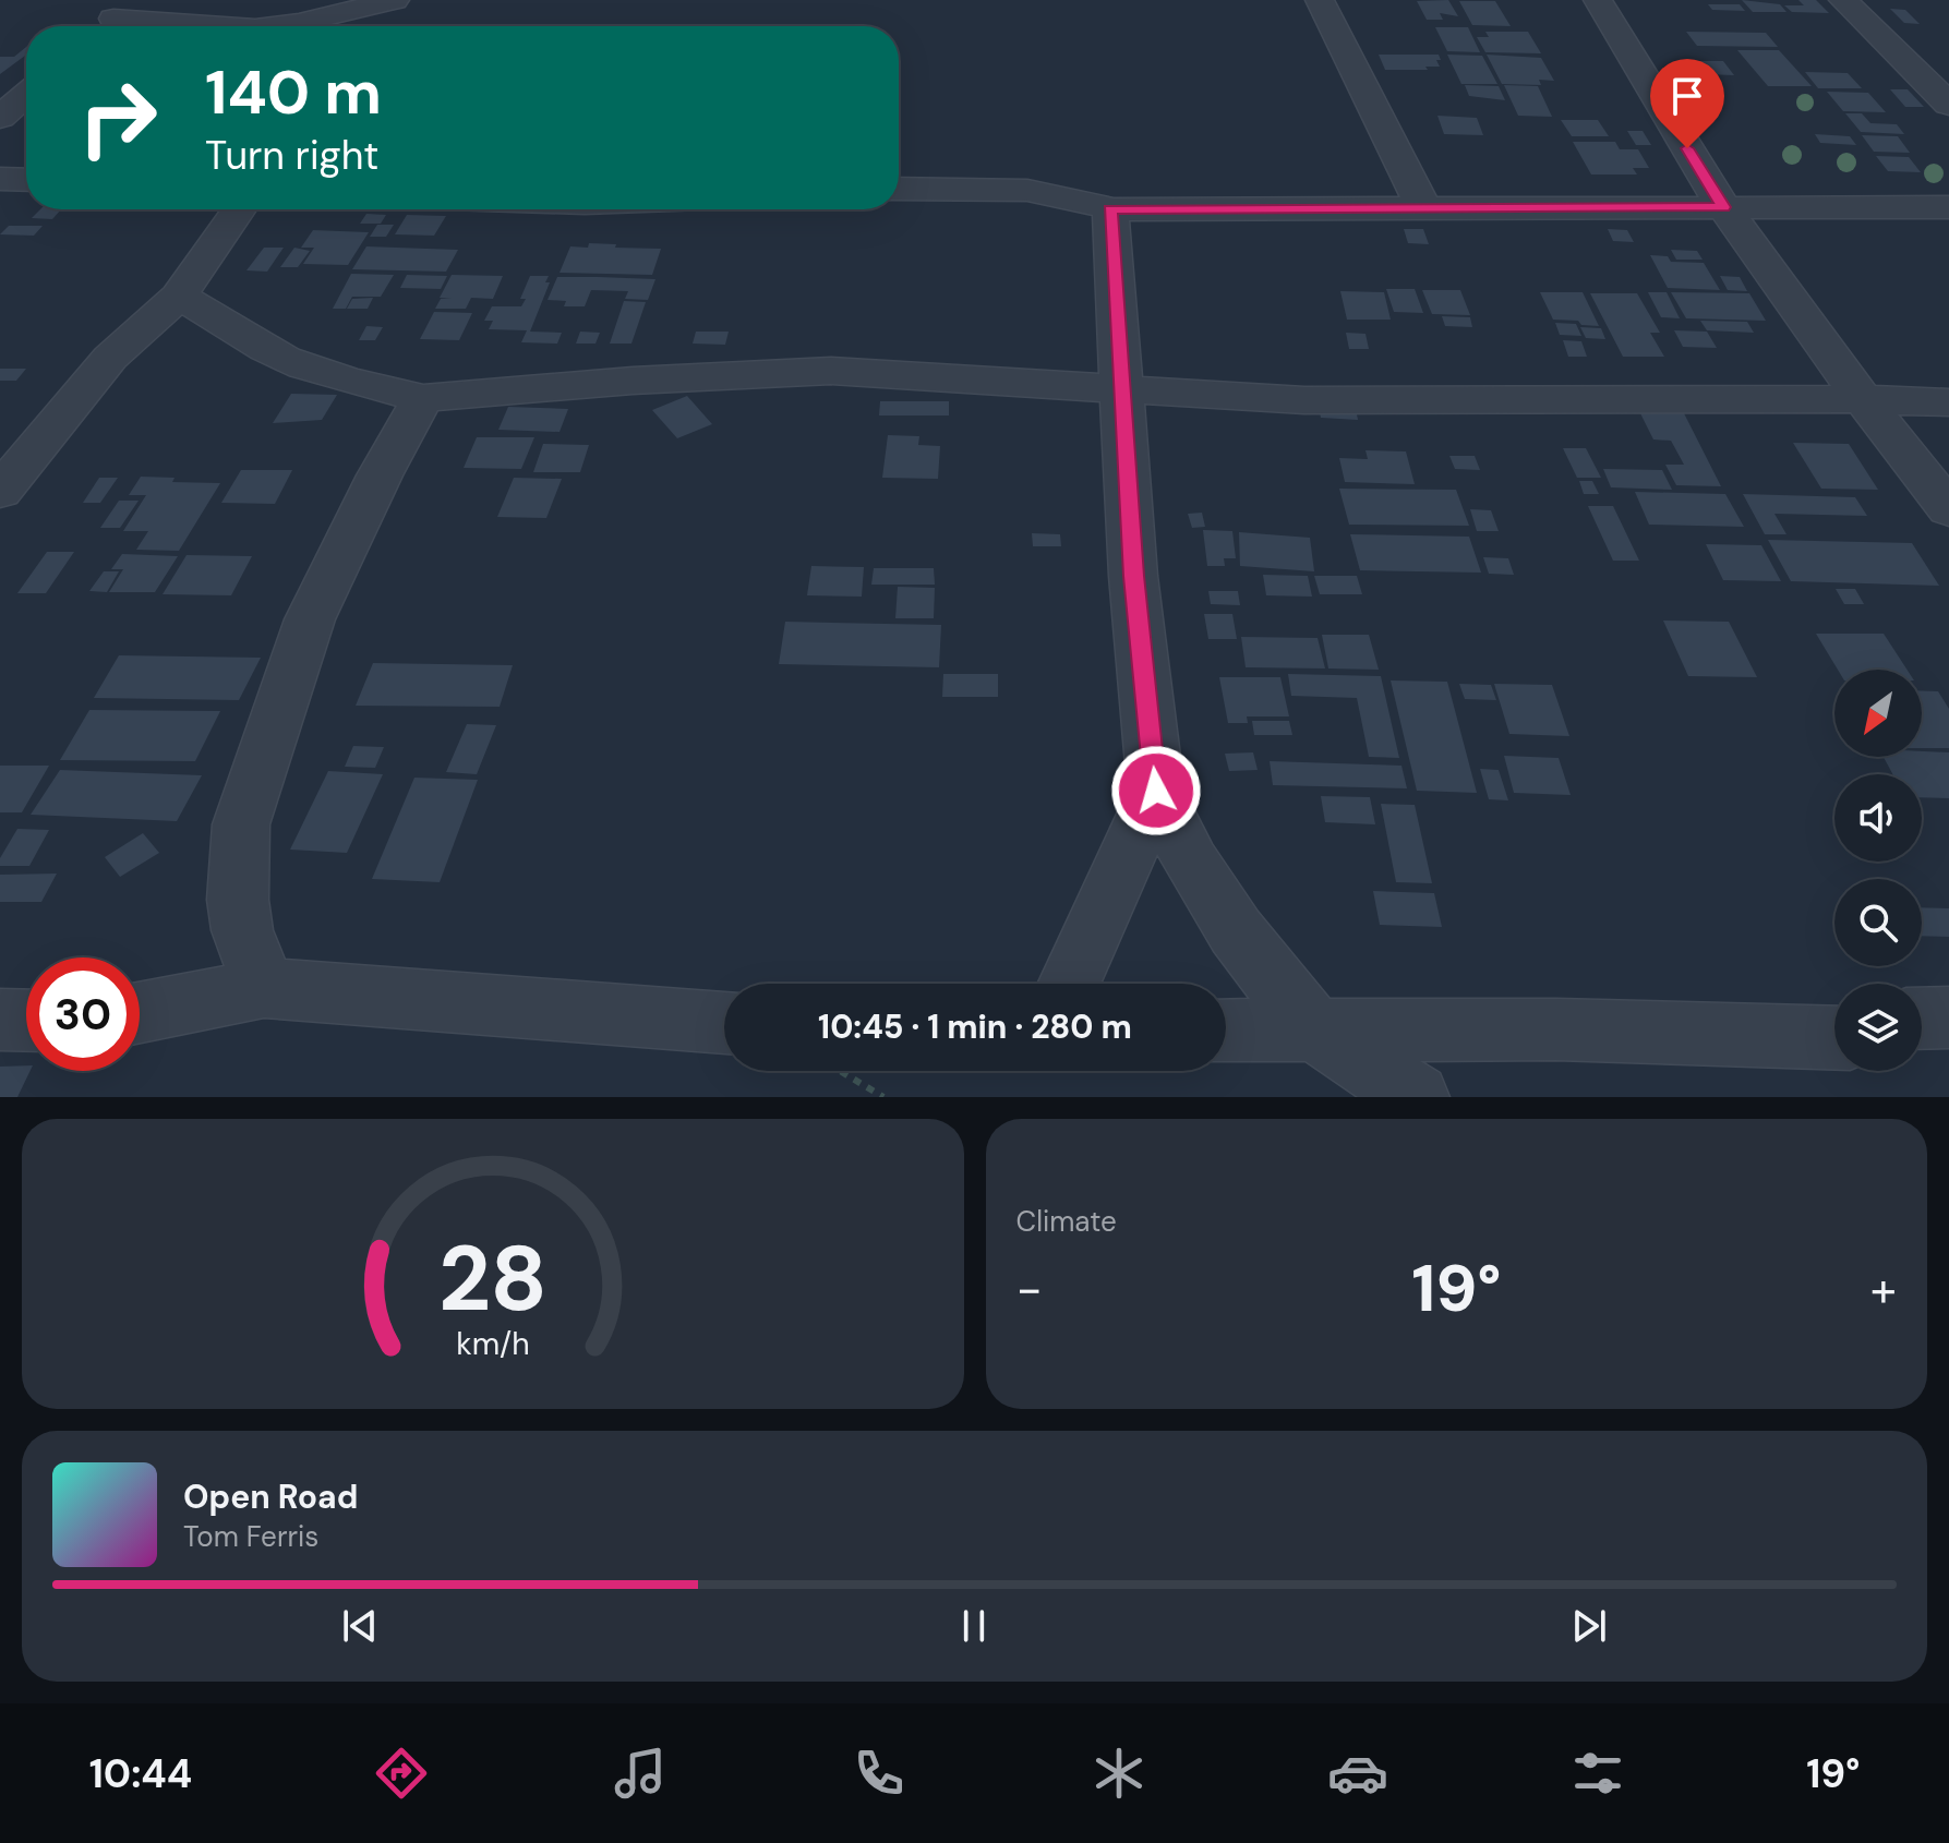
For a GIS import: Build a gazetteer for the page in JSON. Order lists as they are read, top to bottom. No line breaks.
{"north":"bottom left","page":{"turn":["140 m","Turn right"],"limit":"30","trip":"10:45 · 1 min · 280 m","tile":"Climate","heat":["−","19°","+"],"song":["Open Road","Tom Ferris"],"tabs":["10:44","19°"],"gauge":["28","km/h"]}}
